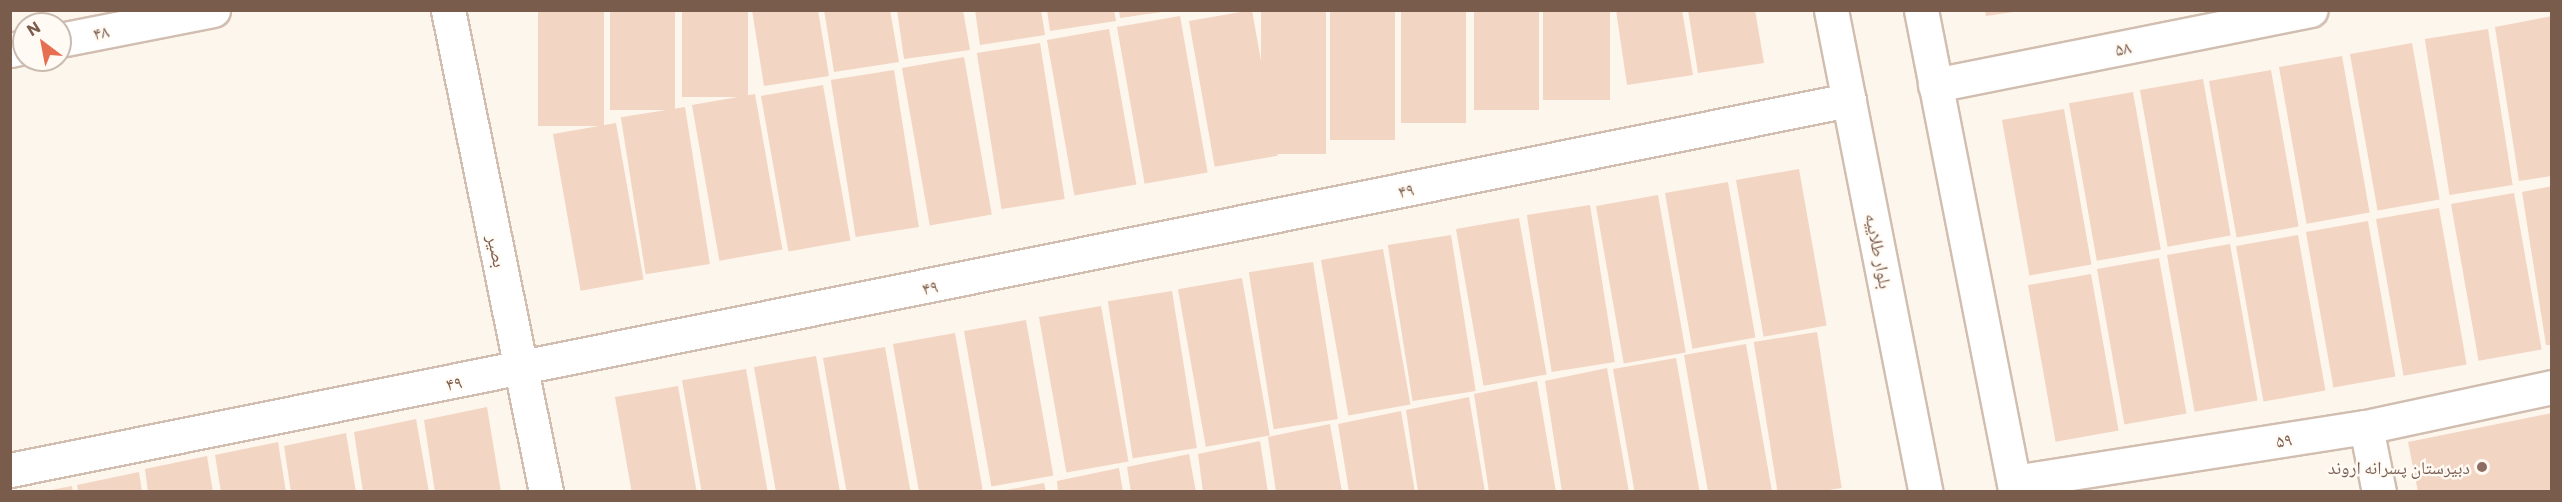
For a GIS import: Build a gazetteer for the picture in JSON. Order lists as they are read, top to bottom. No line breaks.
{"streets":{"street":["۴۸","۵۸","۴۹","بصیر","بلوار طلاییه","۵۹"]},"crossings":[["۴۹","بصیر"],["۴۹","بلوار طلاییه"]],"places":["دبیرستان پسرانه اروند"],"north":"top left"}
